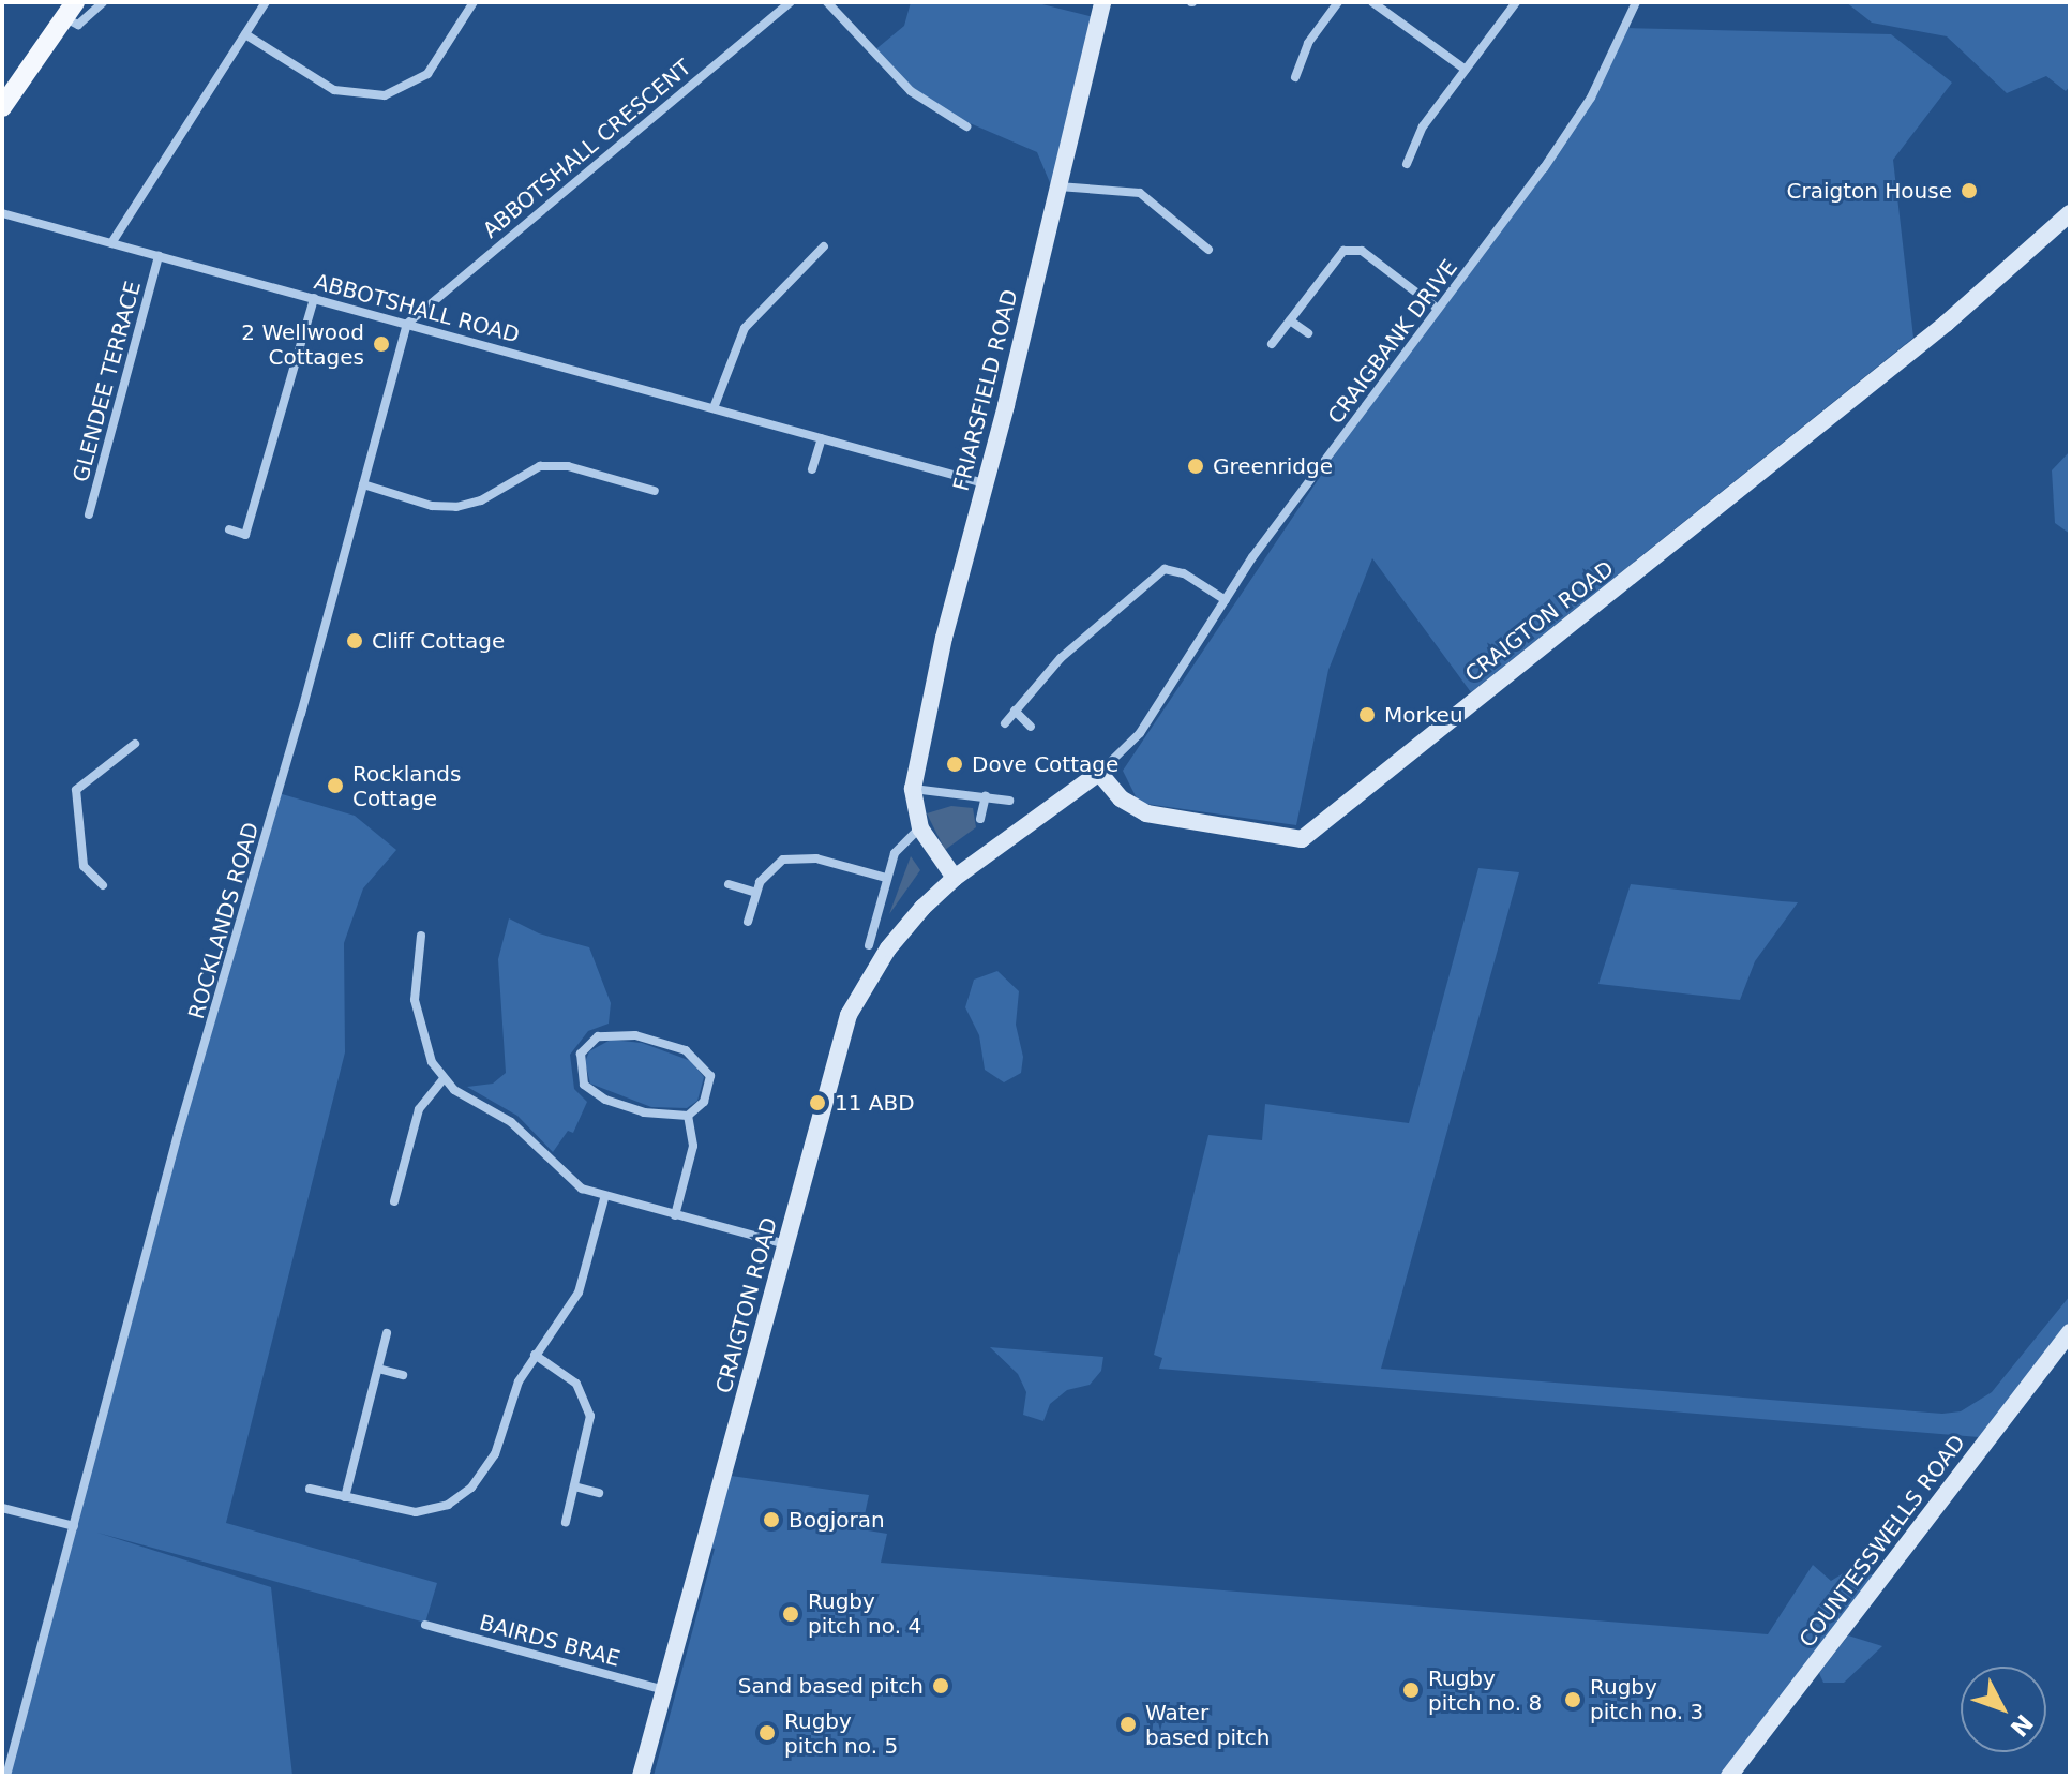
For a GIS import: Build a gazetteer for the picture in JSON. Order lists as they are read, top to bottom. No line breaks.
{"streets":{"street":["ABBOTSHALL CRESCENT","ABBOTSHALL ROAD","CRAIGBANK DRIVE","GLENDEE TERRACE","FRIARSFIELD ROAD","CRAIGTON ROAD","ROCKLANDS ROAD","COUNTESSWELLS ROAD","BAIRDS BRAE"]},"crossings":[["ABBOTSHALL CRESCENT","ABBOTSHALL ROAD"],["ABBOTSHALL CRESCENT","ROCKLANDS ROAD"],["ABBOTSHALL ROAD","GLENDEE TERRACE"],["ABBOTSHALL ROAD","FRIARSFIELD ROAD"],["ABBOTSHALL ROAD","ROCKLANDS ROAD"],["CRAIGBANK DRIVE","CRAIGTON ROAD"],["CRAIGTON ROAD","BAIRDS BRAE"]],"places":["Craigton House","2 Wellwood Cottages","Greenridge","Cliff Cottage","Morkeu","Dove Cottage","Rocklands Cottage","11 ABD","Bogjoran","Rugby pitch no. 4","Sand based pitch","Rugby pitch no. 8","Rugby pitch no. 3","Water based pitch","Rugby pitch no. 5"],"north":"bottom right"}
